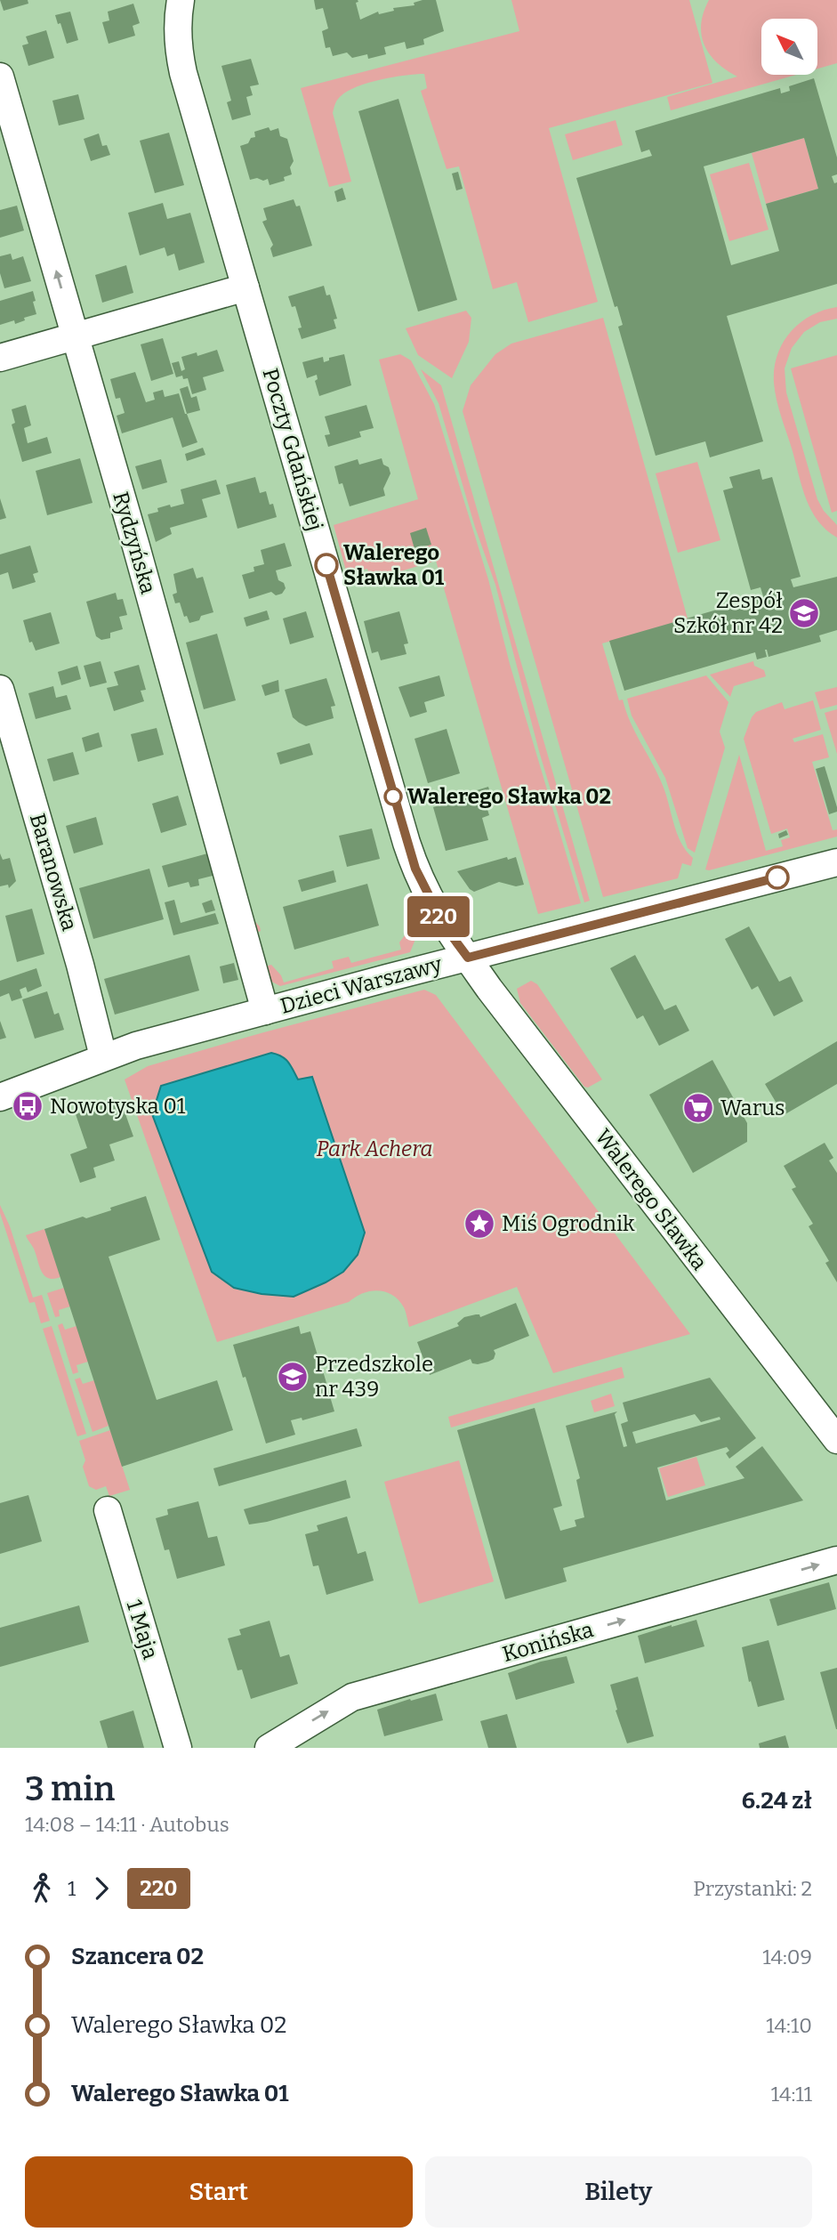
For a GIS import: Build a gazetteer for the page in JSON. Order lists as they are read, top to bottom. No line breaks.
{"streets":{"street":["Poczty Gdańskiej","Rydzyńska","Baranowska","Dzieci Warszawy","Walerego Sławka","1 Maja","Konińska"]},"crossings":[["Poczty Gdańskiej","Dzieci Warszawy"],["Poczty Gdańskiej","Walerego Sławka"],["Rydzyńska","Dzieci Warszawy"],["Baranowska","Dzieci Warszawy"],["Dzieci Warszawy","Walerego Sławka"]],"one_way":["Konińska"],"parks":["Park Achera"],"places":{"other":["Walerego Sławka 01","Walerego Sławka 02"],"school or university":["Zespół Szkół nr 42","Przedszkole nr 439"],"bus stop":["Nowotyska 01"],"supermarket":["Warus"],"place":["Miś Ogrodnik"]},"lines":["bus line 220"],"north":"top left","page":{"on_map":"220","heading":["3 min","14:08 – 14:11 · Autobus","6.24 zł"],"legs":["1","220","Przystanki: 2"],"list":[{"name":"Szancera 02","value":"14:09"},{"name":"Walerego Sławka 02","value":"14:10"},{"name":"Walerego Sławka 01","value":"14:11"}],"buttons":["Start","Bilety"]}}
